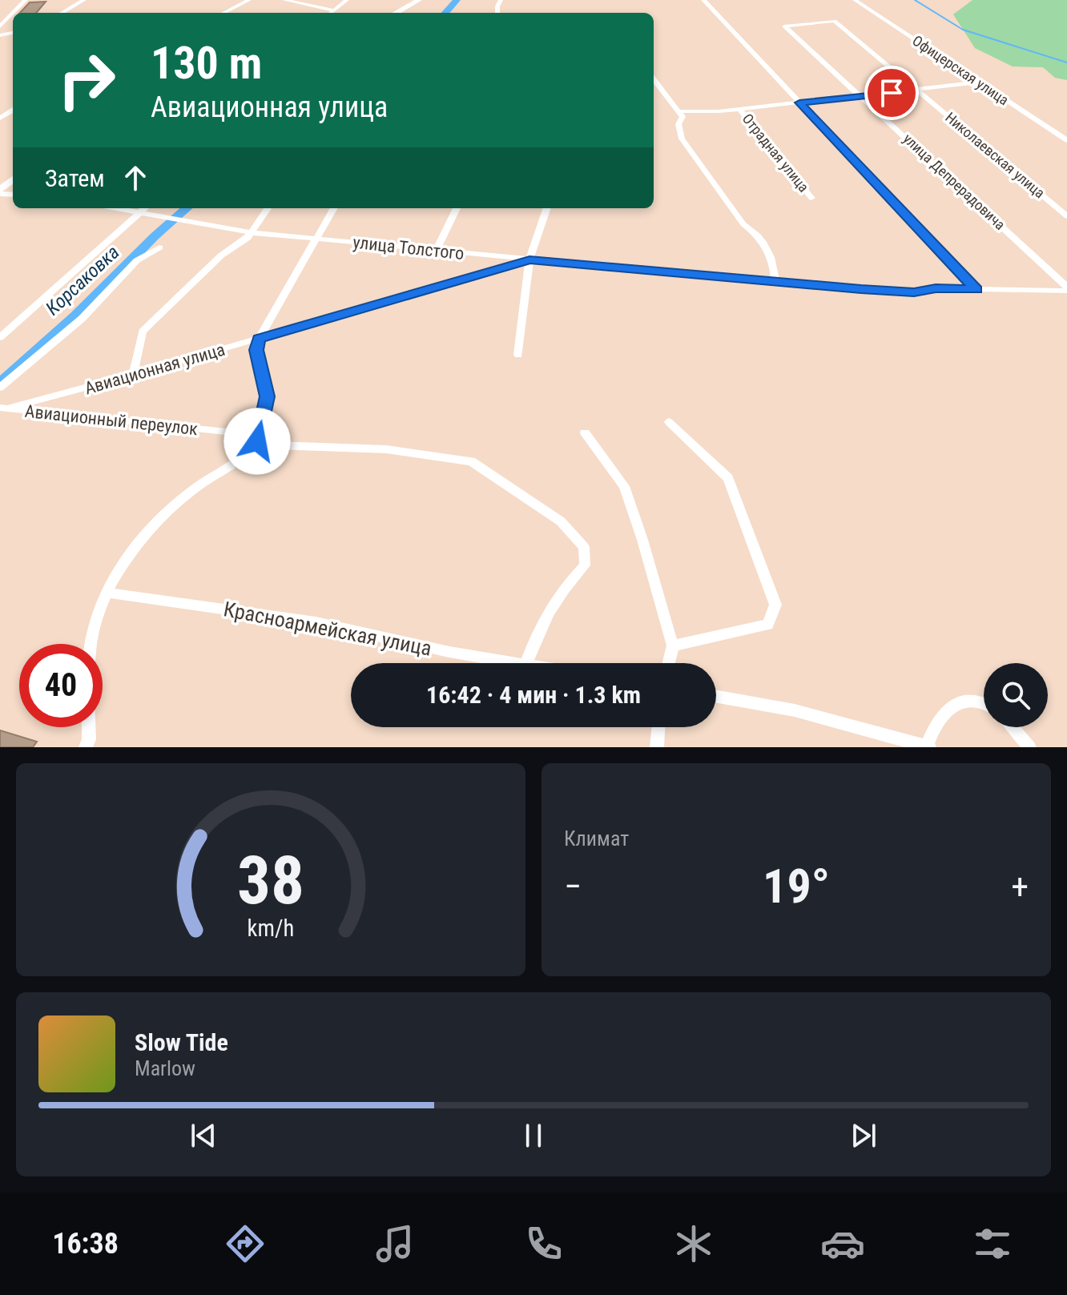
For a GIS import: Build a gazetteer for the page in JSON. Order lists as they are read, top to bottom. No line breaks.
{"streets":{"street":["Офицерская улица","Отрадная улица","Николаевская улица","улица Депрерадовича","улица Толстого","Авиационная улица","Авиационный переулок","Красноармейская улица"]},"crossings":[["Николаевская улица","улица Депрерадовича"],["улица Депрерадовича","улица Толстого"],["улица Толстого","Авиационная улица"],["Авиационная улица","Авиационный переулок"]],"water":["Корсаковка"],"page":{"turn":["130 m","Авиационная улица"],"then":"Затем","limit":"40","trip":"16:42 · 4 мин · 1.3 km","tile":"Климат","heat":["−","19°","+"],"song":["Slow Tide","Marlow"],"tabs":"16:38","gauge":["38","km/h"]}}
